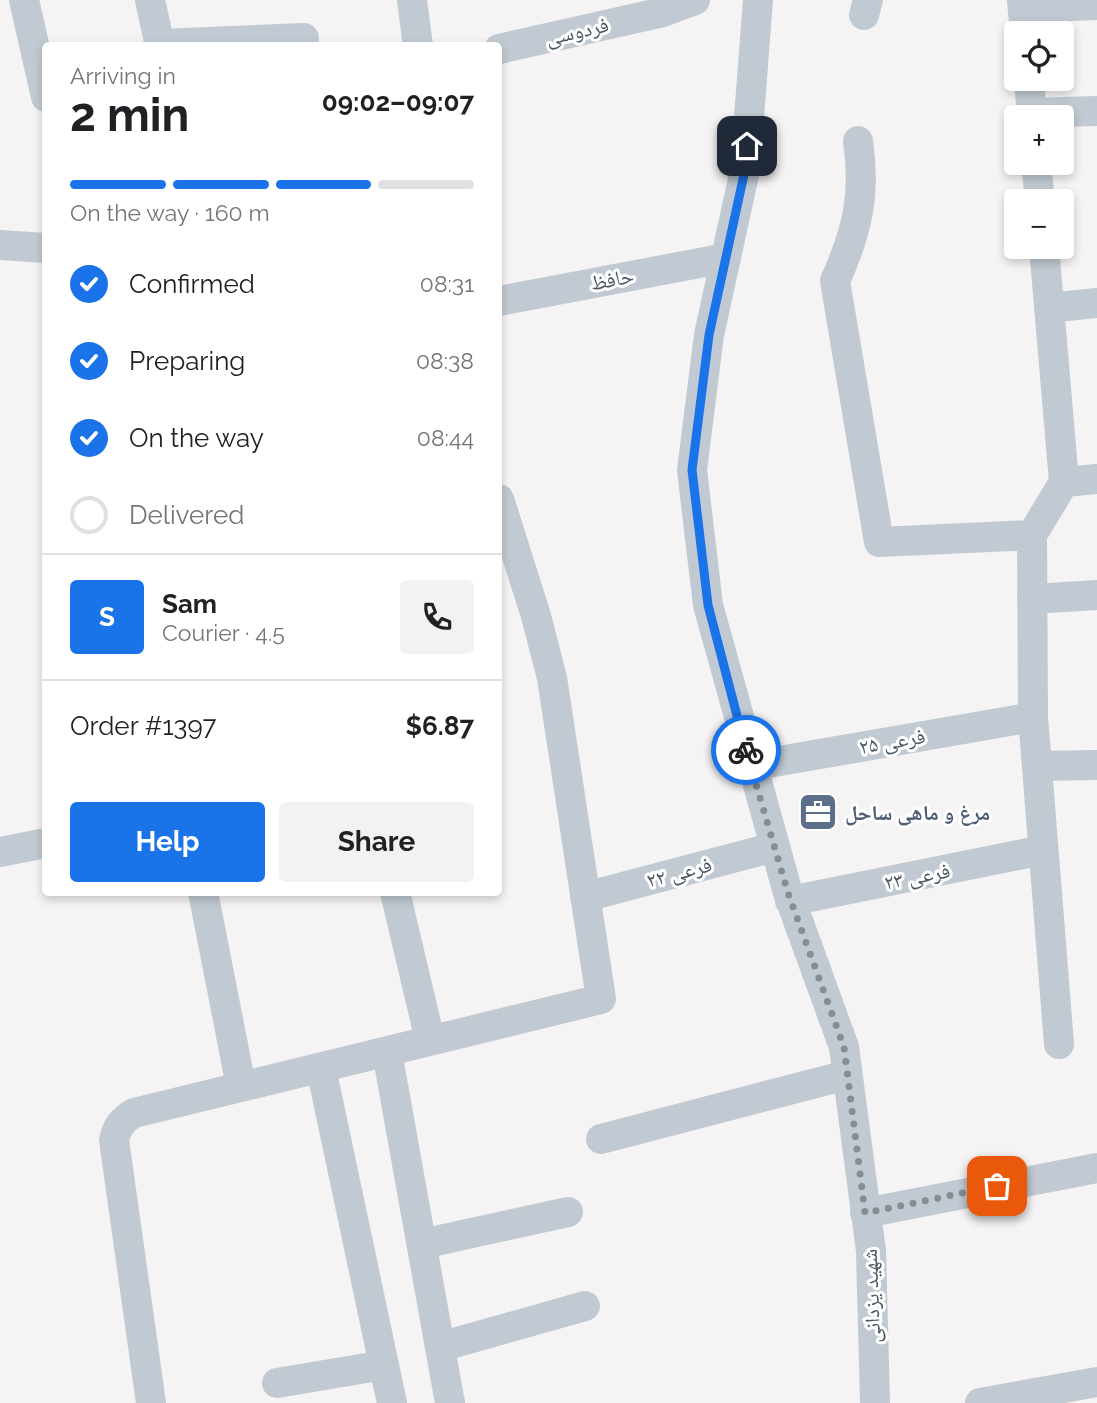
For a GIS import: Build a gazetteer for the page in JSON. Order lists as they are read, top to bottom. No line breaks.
{"streets":{"street":["فردوسی","حافظ","فرعی ۲۵","فرعی ۲۲","فرعی ۲۳","شهید یزدانی"]},"crossings":[["حافظ","شهید یزدانی"],["فرعی ۲۵","شهید یزدانی"],["فرعی ۲۲","شهید یزدانی"],["فرعی ۲۳","شهید یزدانی"]],"places":{"office":["مرغ و ماهی ساحل"]},"page":{"map_buttons":["+","−"],"heading":["2 min","Arriving in","09:02–09:07"],"panel":["Sam","Courier · 4.5","Order #1397","$6.87"],"bar":"On the way · 160 m","list":[["Confirmed","08:31"],["Preparing","08:38"],["On the way","08:44"],"Delivered"],"round":"S","buttons":["Help","Share"]}}
